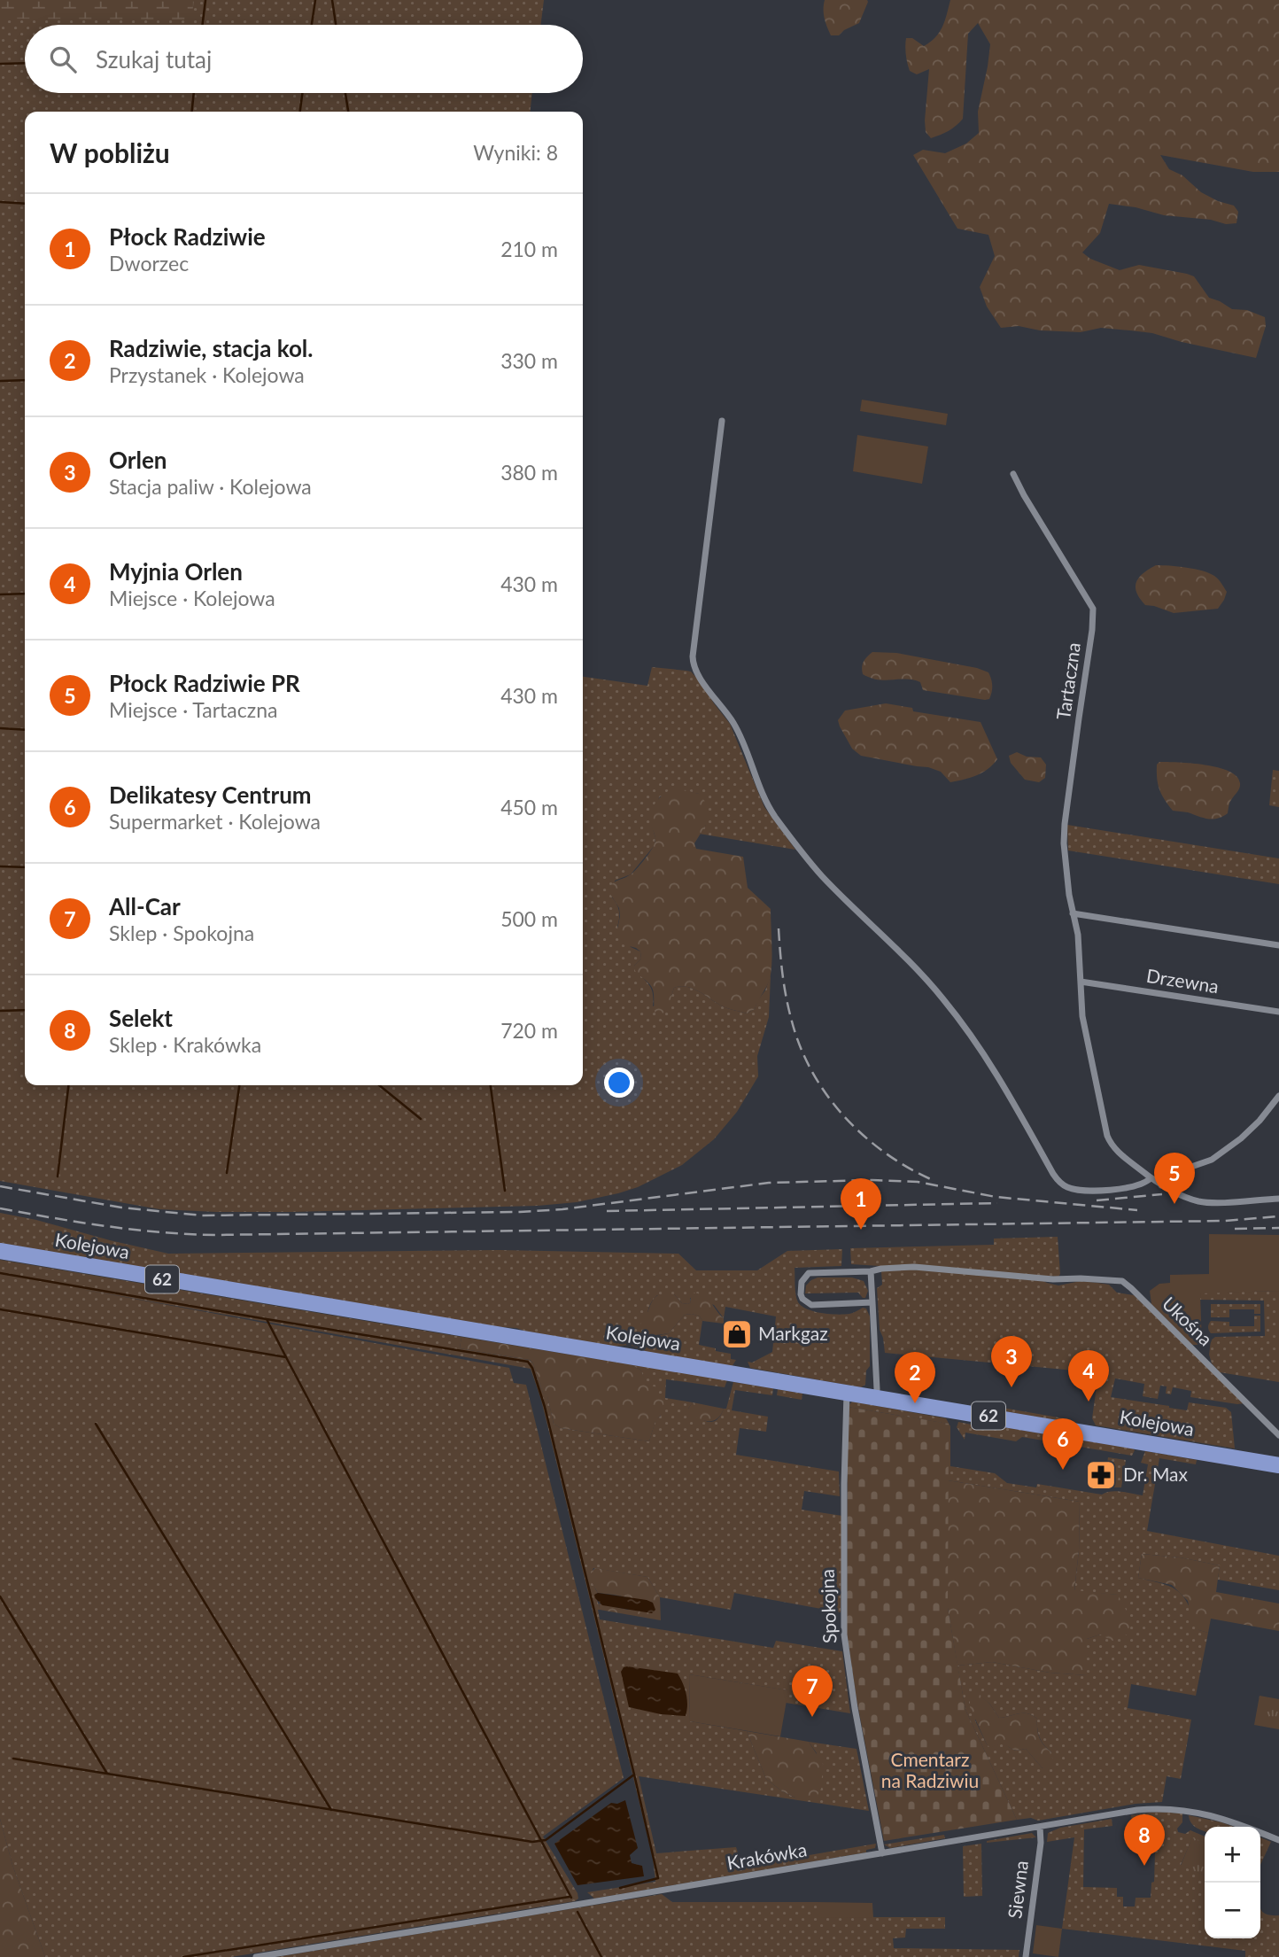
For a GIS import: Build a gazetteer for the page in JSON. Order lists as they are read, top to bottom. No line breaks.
{"streets":{"main road":["Kolejowa","62"],"street":["Tartaczna","Drzewna","Ukośna","Spokojna","Krakówka","Siewna"]},"crossings":[["Tartaczna","Drzewna"],["Kolejowa","Spokojna"],["Spokojna","Krakówka"],["Krakówka","Siewna"]],"parks":["Cmentarz na Radziwiu"],"places":{"shop":["Markgaz"],"pharmacy":["Dr. Max"]},"page":{"search":"Szukaj tutaj","heading":["W pobliżu","Wyniki: 8"],"list":[{"mark":"1","name":"Płock Radziwie","note":"Dworzec","value":"210 m"},{"mark":"2","name":"Radziwie, stacja kol.","note":"Przystanek · Kolejowa","value":"330 m"},{"mark":"3","name":"Orlen","note":"Stacja paliw · Kolejowa","value":"380 m"},{"mark":"4","name":"Myjnia Orlen","note":"Miejsce · Kolejowa","value":"430 m"},{"mark":"5","name":"Płock Radziwie PR","note":"Miejsce · Tartaczna","value":"430 m"},{"mark":"6","name":"Delikatesy Centrum","note":"Supermarket · Kolejowa","value":"450 m"},{"mark":"7","name":"All-Car","note":"Sklep · Spokojna","value":"500 m"},{"mark":"8","name":"Selekt","note":"Sklep · Krakówka","value":"720 m"}],"pins":["5","1","3","4","2","6","7","8"],"map_buttons":["+","−"]}}
